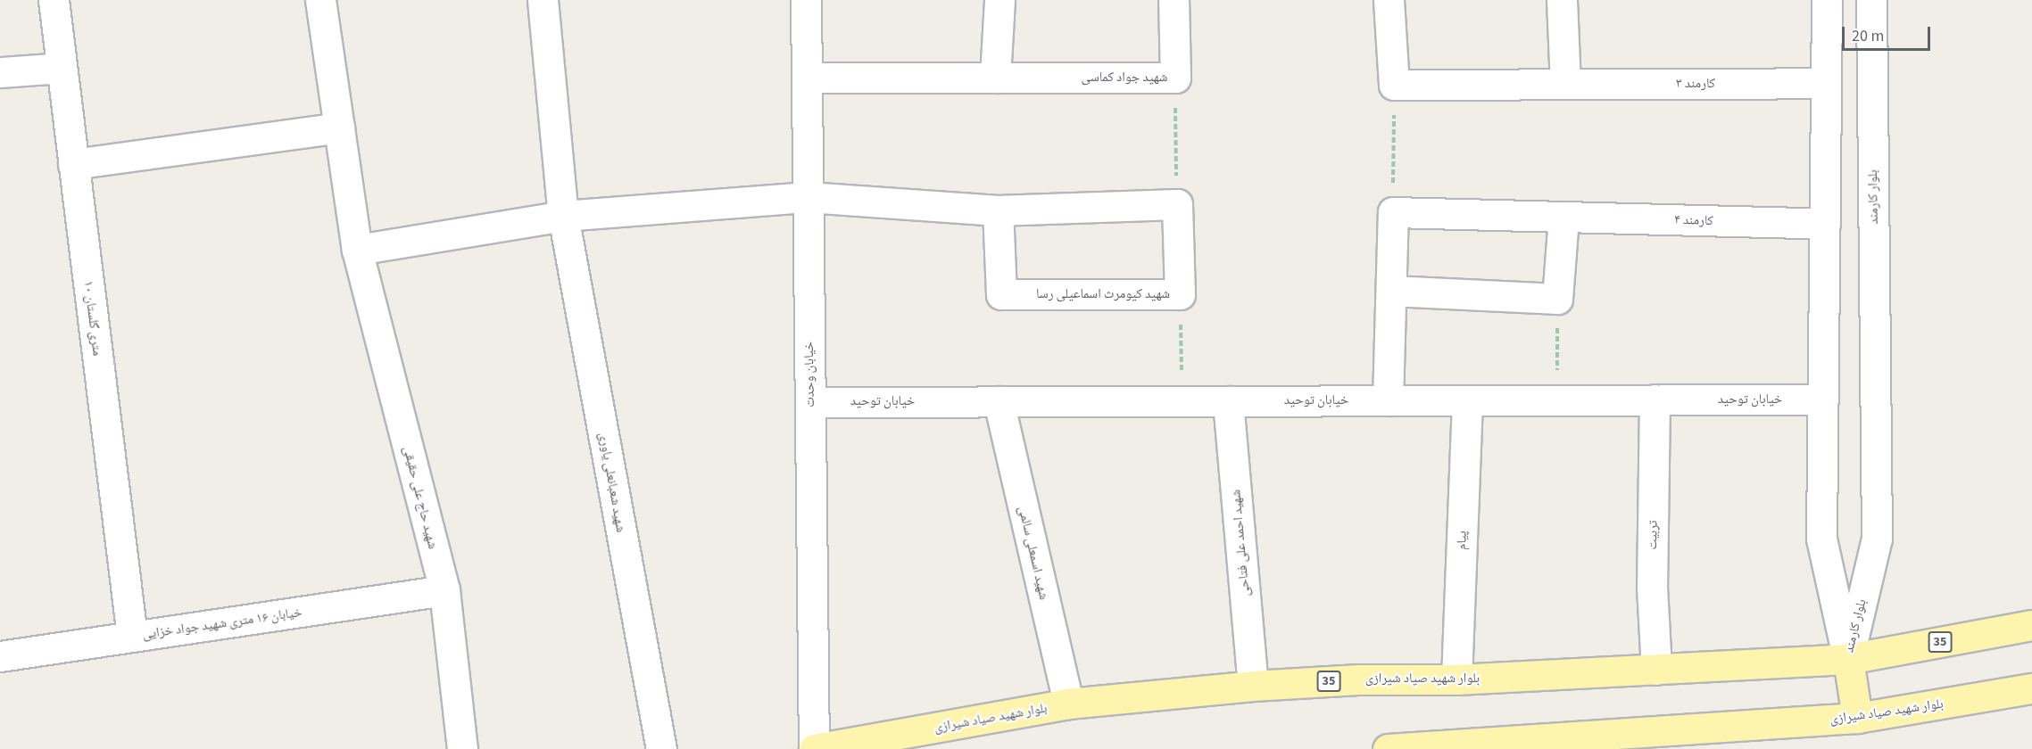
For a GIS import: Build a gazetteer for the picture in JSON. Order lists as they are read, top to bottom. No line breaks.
{"streets":{"main road":["35","بلوار شهید صیاد شیرازی"],"street":["شهید جواد کماسی","کارمند ۳","بلوار کارمند","کارمند ۴","شهید کیومرث اسماعیلی رسا","۱۰ متری گلستان","خیابان وحدت","خیابان توحید","شهید شعبانعلی یاوری","شهید حاج علی حقیقی","تربیت","پیام","شهید احمد علی فتاحی","شهید اسمعلی سالمی","خیابان ۱۶ متری شهید جواد خزایی"]},"crossings":[["شهید جواد کماسی","خیابان وحدت"],["کارمند ۳","بلوار کارمند"],["بلوار کارمند","کارمند ۴"],["بلوار کارمند","خیابان توحید"],["بلوار کارمند","بلوار شهید صیاد شیرازی"],["۱۰ متری گلستان","خیابان ۱۶ متری شهید جواد خزایی"],["خیابان وحدت","خیابان توحید"],["خیابان وحدت","بلوار شهید صیاد شیرازی"],["خیابان توحید","تربیت"],["خیابان توحید","پیام"],["خیابان توحید","شهید احمد علی فتاحی"],["خیابان توحید","شهید اسمعلی سالمی"],["شهید حاج علی حقیقی","خیابان ۱۶ متری شهید جواد خزایی"],["تربیت","بلوار شهید صیاد شیرازی"],["پیام","بلوار شهید صیاد شیرازی"],["شهید احمد علی فتاحی","بلوار شهید صیاد شیرازی"],["شهید اسمعلی سالمی","بلوار شهید صیاد شیرازی"]],"scale_bar":"20 m"}
